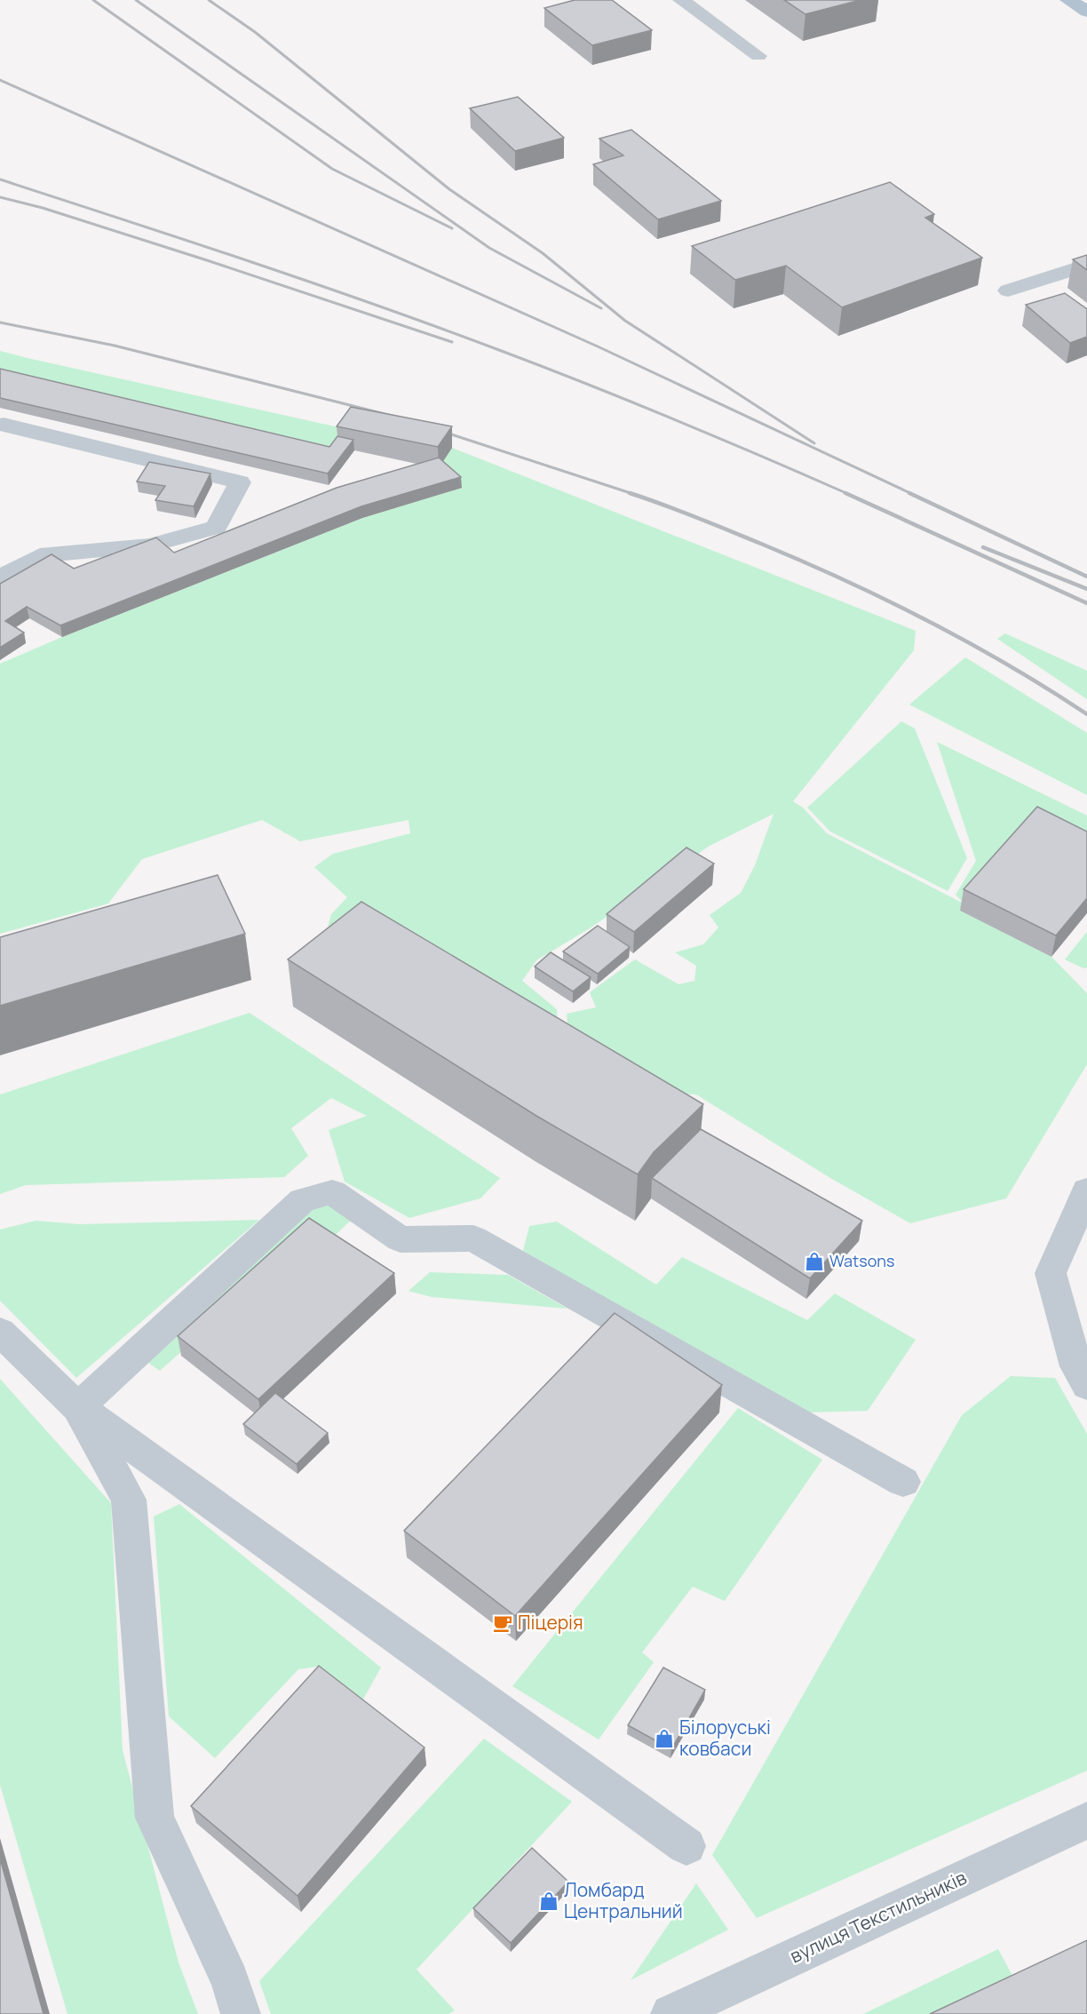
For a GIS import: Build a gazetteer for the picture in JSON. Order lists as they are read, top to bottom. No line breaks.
{"streets":{"street":["вулиця Текстильників"]},"places":{"shop":["Watsons","Білоруські ковбаси","Ломбард Центральний"],"cafe":["Піцерія"]}}
